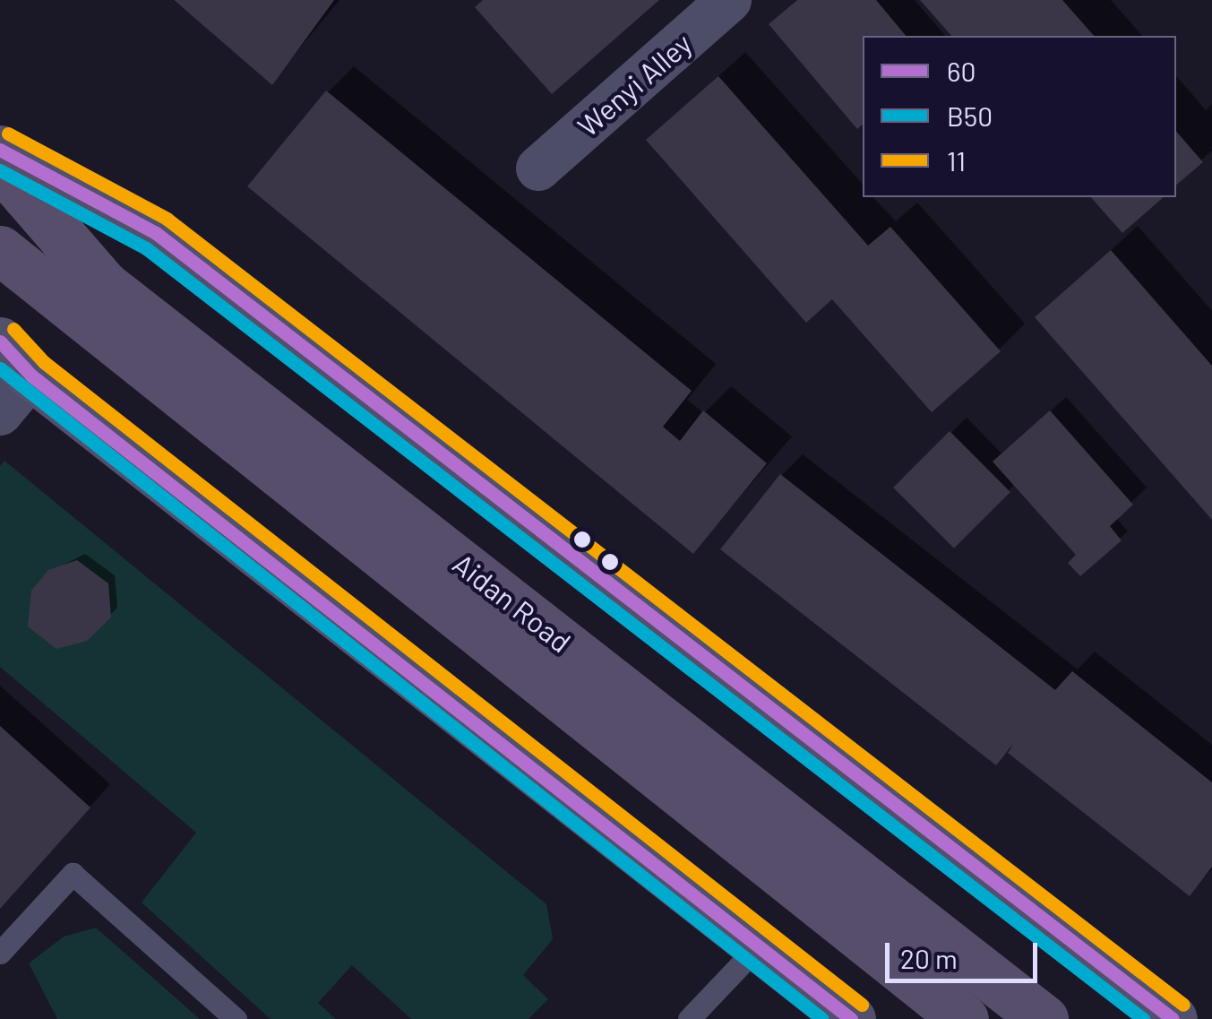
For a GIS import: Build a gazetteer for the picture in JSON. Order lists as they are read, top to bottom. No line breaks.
{"streets":{"main road":["Aidan Road"],"street":["Wenyi Alley"]},"lines":["transit line 11","transit line 60","transit line B50"],"legend":["60","B50","11"],"scale_bar":"20 m"}
